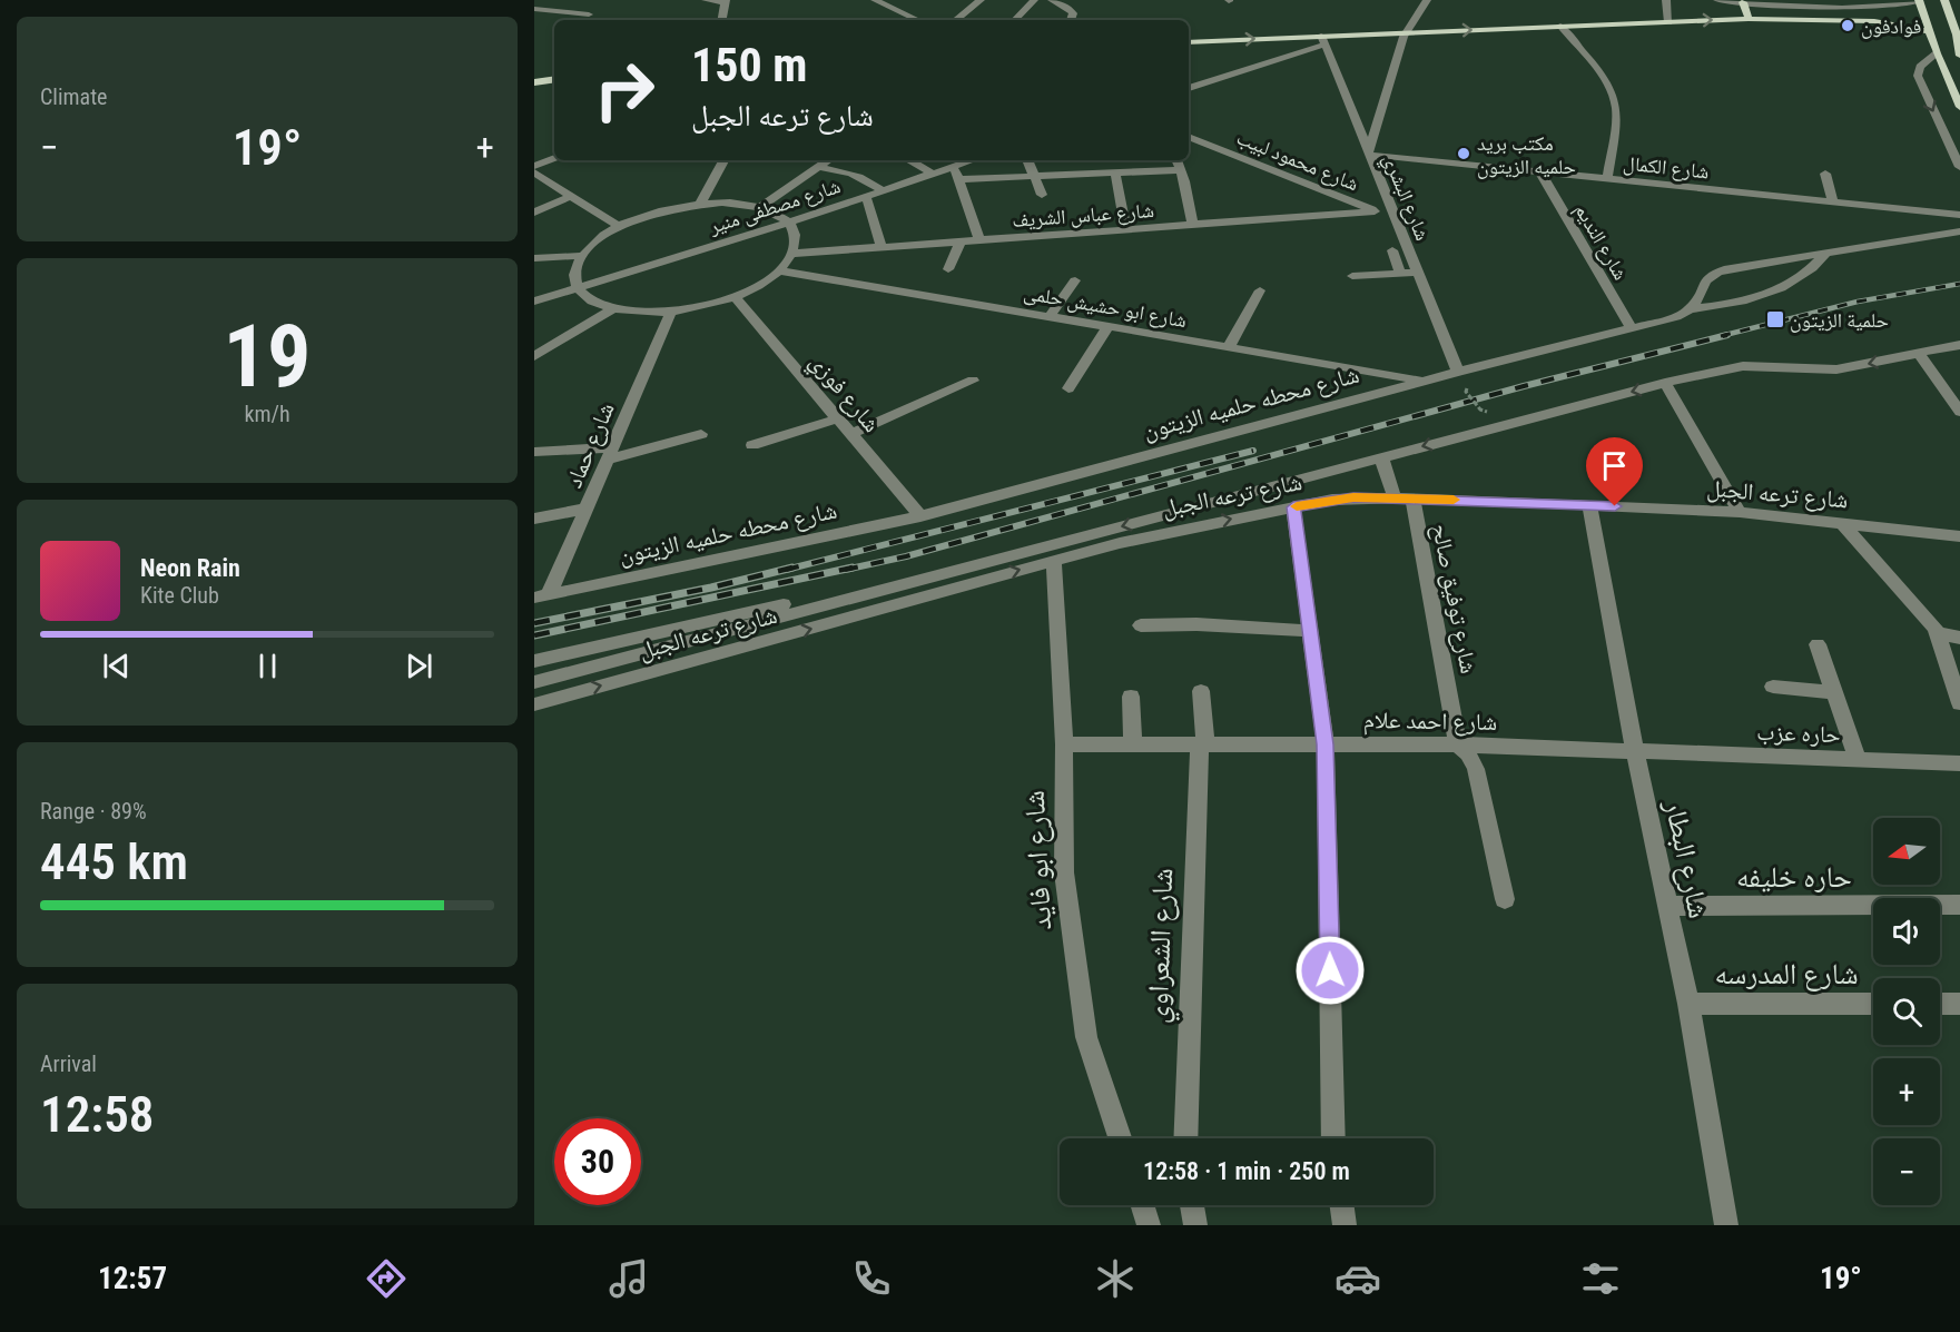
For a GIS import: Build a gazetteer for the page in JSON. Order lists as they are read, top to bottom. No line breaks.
{"streets":{"street":["شارع محمود لبيب","شارع الكمال","شارع البشري","شارع مصطفى منير","شارع عباس الشريف","شارع النديم","شارع ابو حشيش حلمى","شارع فوزي","شارع محطه حلميه الزيتون","شارع حماد","شارع ترعه الجبل","شارع توفيق صالح","شارع احمد علام","حاره عزب","شارع البطار","شارع ابو فايد","حاره خليفه","شارع الشعراوي","شارع المدرسه"]},"crossings":[["شارع محمود لبيب","شارع البشري"],["شارع محمود لبيب","شارع عباس الشريف"],["شارع الكمال","شارع البشري"],["شارع الكمال","شارع النديم"],["شارع البشري","شارع محطه حلميه الزيتون"],["شارع النديم","شارع محطه حلميه الزيتون"],["شارع ابو حشيش حلمى","شارع محطه حلميه الزيتون"],["شارع فوزي","شارع محطه حلميه الزيتون"],["شارع محطه حلميه الزيتون","شارع حماد"],["شارع ترعه الجبل","شارع توفيق صالح"],["شارع ترعه الجبل","شارع البطار"],["شارع ترعه الجبل","شارع ابو فايد"],["شارع توفيق صالح","شارع احمد علام"],["شارع احمد علام","حاره عزب"],["شارع احمد علام","شارع البطار"],["شارع احمد علام","شارع ابو فايد"],["شارع احمد علام","شارع الشعراوي"],["حاره عزب","شارع البطار"],["شارع البطار","حاره خليفه"],["شارع البطار","شارع المدرسه"]],"places":{"other":["فوادفون","مكتب بريد حلميه الزيتون"],"transit":["حلمية الزيتون"]},"north":"left","page":{"tile":["Climate",["19","km/h"],["Range · 89%","445 km"],["Arrival","12:58"]],"turn":["150 m","شارع ترعه الجبل"],"heat":["−","19°","+"],"song":["Neon Rain","Kite Club"],"map_buttons":["+","−"],"limit":"30","trip":"12:58 · 1 min · 250 m","tabs":["12:57","19°"]}}
